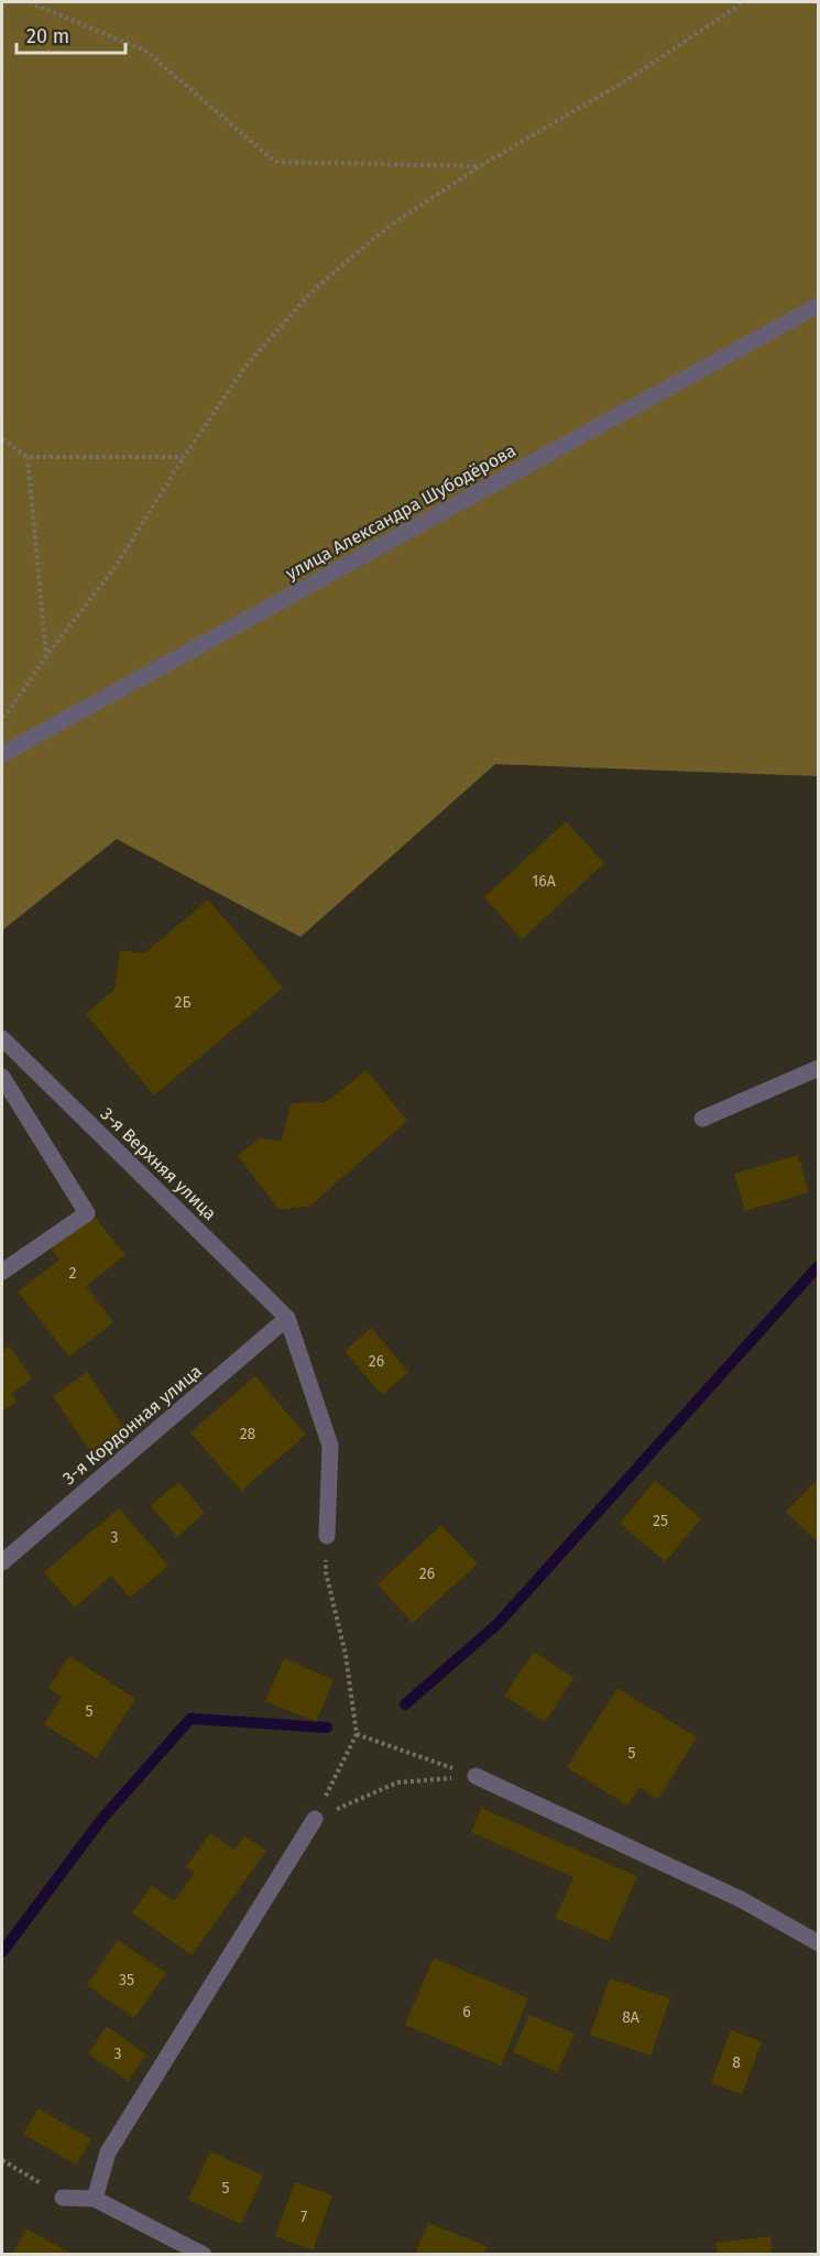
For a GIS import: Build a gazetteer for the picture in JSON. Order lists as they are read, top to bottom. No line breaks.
{"streets":{"street":["улица Александра Шубодёрова","3-я Верхняя улица","3-я Кордонная улица"]},"crossings":[["3-я Верхняя улица","3-я Кордонная улица"]],"house_numbers":["16А","2Б","2","26","28","25","3","26","5","5","35","6","8А","3","8","5","7"],"scale_bar":"20 m"}
